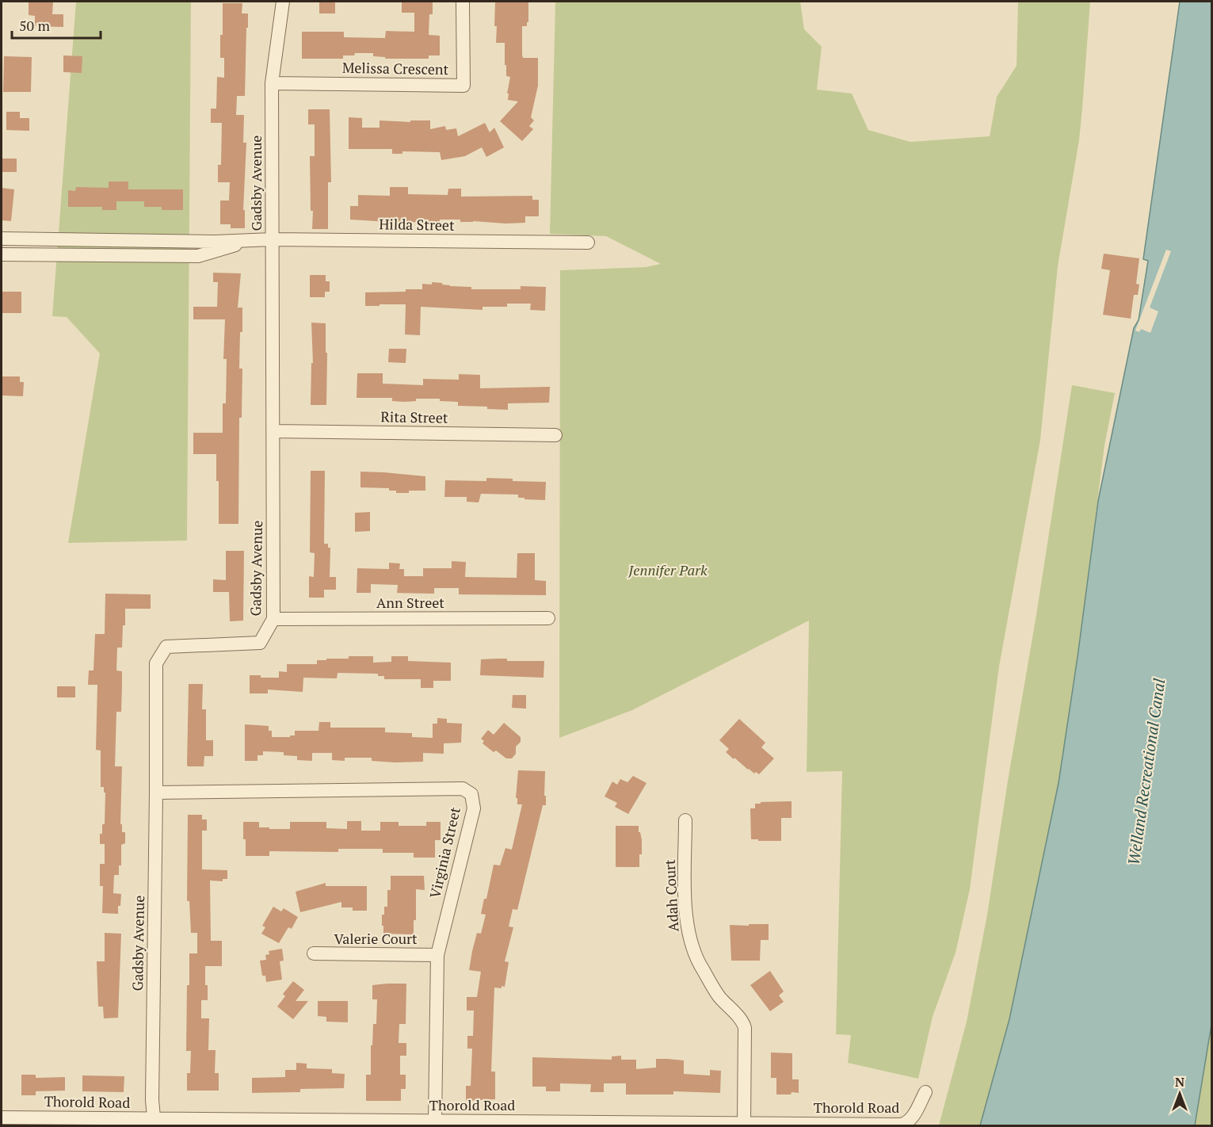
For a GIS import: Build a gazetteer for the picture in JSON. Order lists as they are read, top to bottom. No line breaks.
{"streets":{"street":["Melissa Crescent","Gadsby Avenue","Hilda Street","Rita Street","Ann Street","Virginia Street","Adah Court","Valerie Court","Thorold Road"]},"crossings":[["Melissa Crescent","Gadsby Avenue"],["Gadsby Avenue","Hilda Street"],["Gadsby Avenue","Rita Street"],["Gadsby Avenue","Ann Street"],["Gadsby Avenue","Virginia Street"],["Gadsby Avenue","Thorold Road"],["Virginia Street","Valerie Court"],["Virginia Street","Thorold Road"],["Adah Court","Thorold Road"]],"water":["Welland Recreational Canal"],"parks":["Jennifer Park"],"scale_bar":"50 m","north":"top"}
